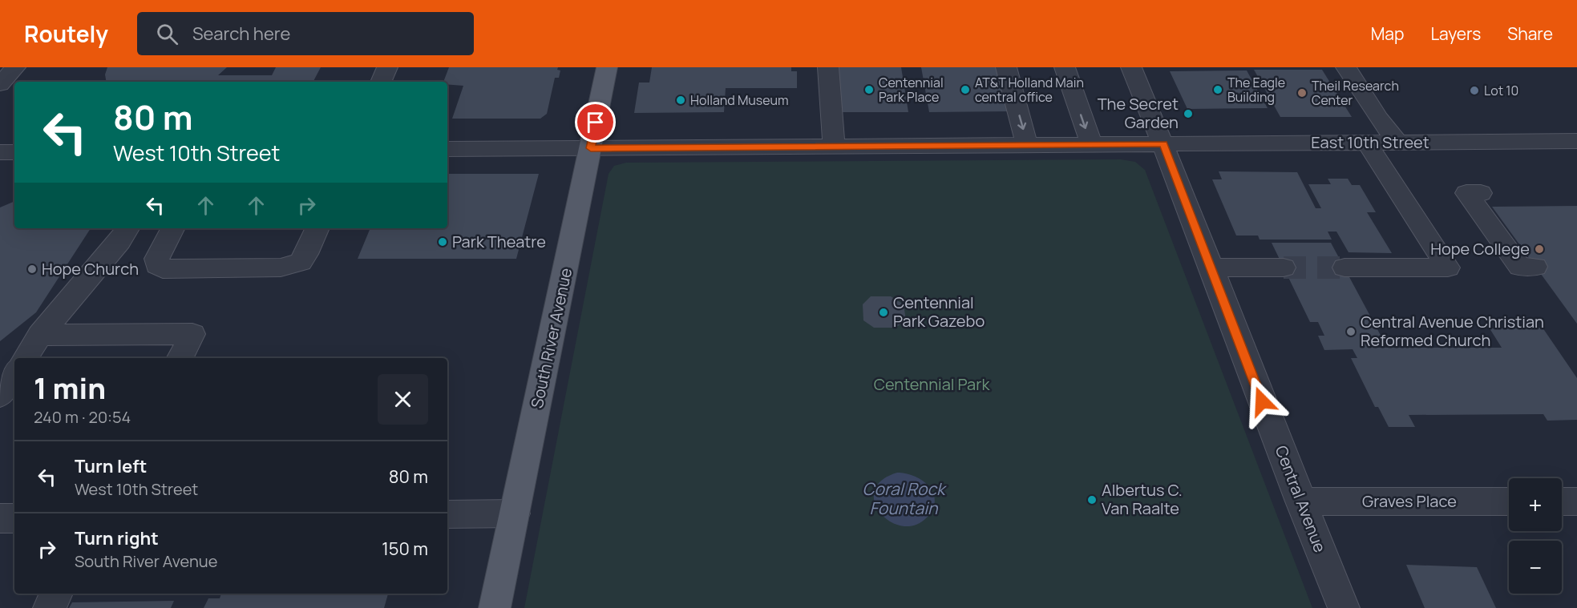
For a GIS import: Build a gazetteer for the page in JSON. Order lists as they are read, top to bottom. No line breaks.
{"streets":{"main road":["South River Avenue"],"street":["East 10th Street","Central Avenue","Graves Place"]},"crossings":[["East 10th Street","South River Avenue"],["East 10th Street","Central Avenue"],["Central Avenue","Graves Place"]],"water":["Coral Rock Fountain"],"parks":["Centennial Park"],"places":["Centennial Park Place","AT&T Holland Main central office","The Eagle Building","Lot 10","Theil Research Center","Holland Museum","The Secret Garden","Park Theatre","Hope College","Hope Church","Centennial Park Gazebo","Central Avenue Christian Reformed Church","Albertus C. Van Raalte"],"page":{"header":"Routely","search":"Search here","nav":["Map","Layers","Share"],"turn":["80 m","West 10th Street"],"heading":["1 min","240 m · 20:54"],"list":[{"name":"Turn left","note":"West 10th Street","value":"80 m"},{"name":"Turn right","note":"South River Avenue","value":"150 m"}],"map_buttons":["+","−"]}}
